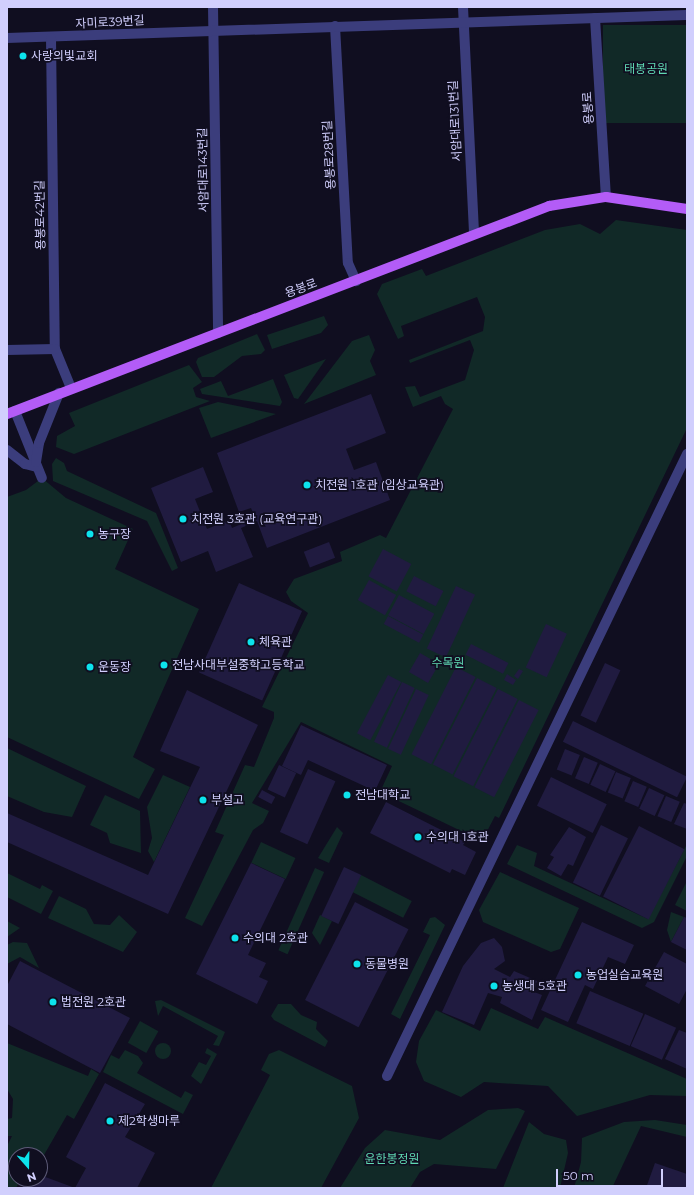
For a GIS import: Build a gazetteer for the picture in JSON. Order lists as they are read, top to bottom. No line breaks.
{"streets":{"main road":["용봉로"],"street":["자미로39번길","서암대로131번길","용봉로28번길","서암대로143번길","용봉로42번길"]},"crossings":[["자미로39번길","용봉로"],["자미로39번길","서암대로131번길"],["자미로39번길","용봉로28번길"],["자미로39번길","서암대로143번길"],["자미로39번길","용봉로42번길"],["용봉로","서암대로131번길"],["용봉로","용봉로28번길"],["용봉로","서암대로143번길"],["용봉로","용봉로42번길"]],"parks":["태봉공원","수목원","윤한봉정원"],"places":["사랑의빛교회","치전원 1호관 (임상교육관)","치전원 3호관 (교육연구관)","농구장","체육관","전남사대부설중학고등학교","운동장","전남대학교","부설고","수의대 1호관","수의대 2호관","동물병원","농업실습교육원","농생대 5호관","법전원 2호관","제2학생마루"],"scale_bar":"50 m","north":"bottom"}
